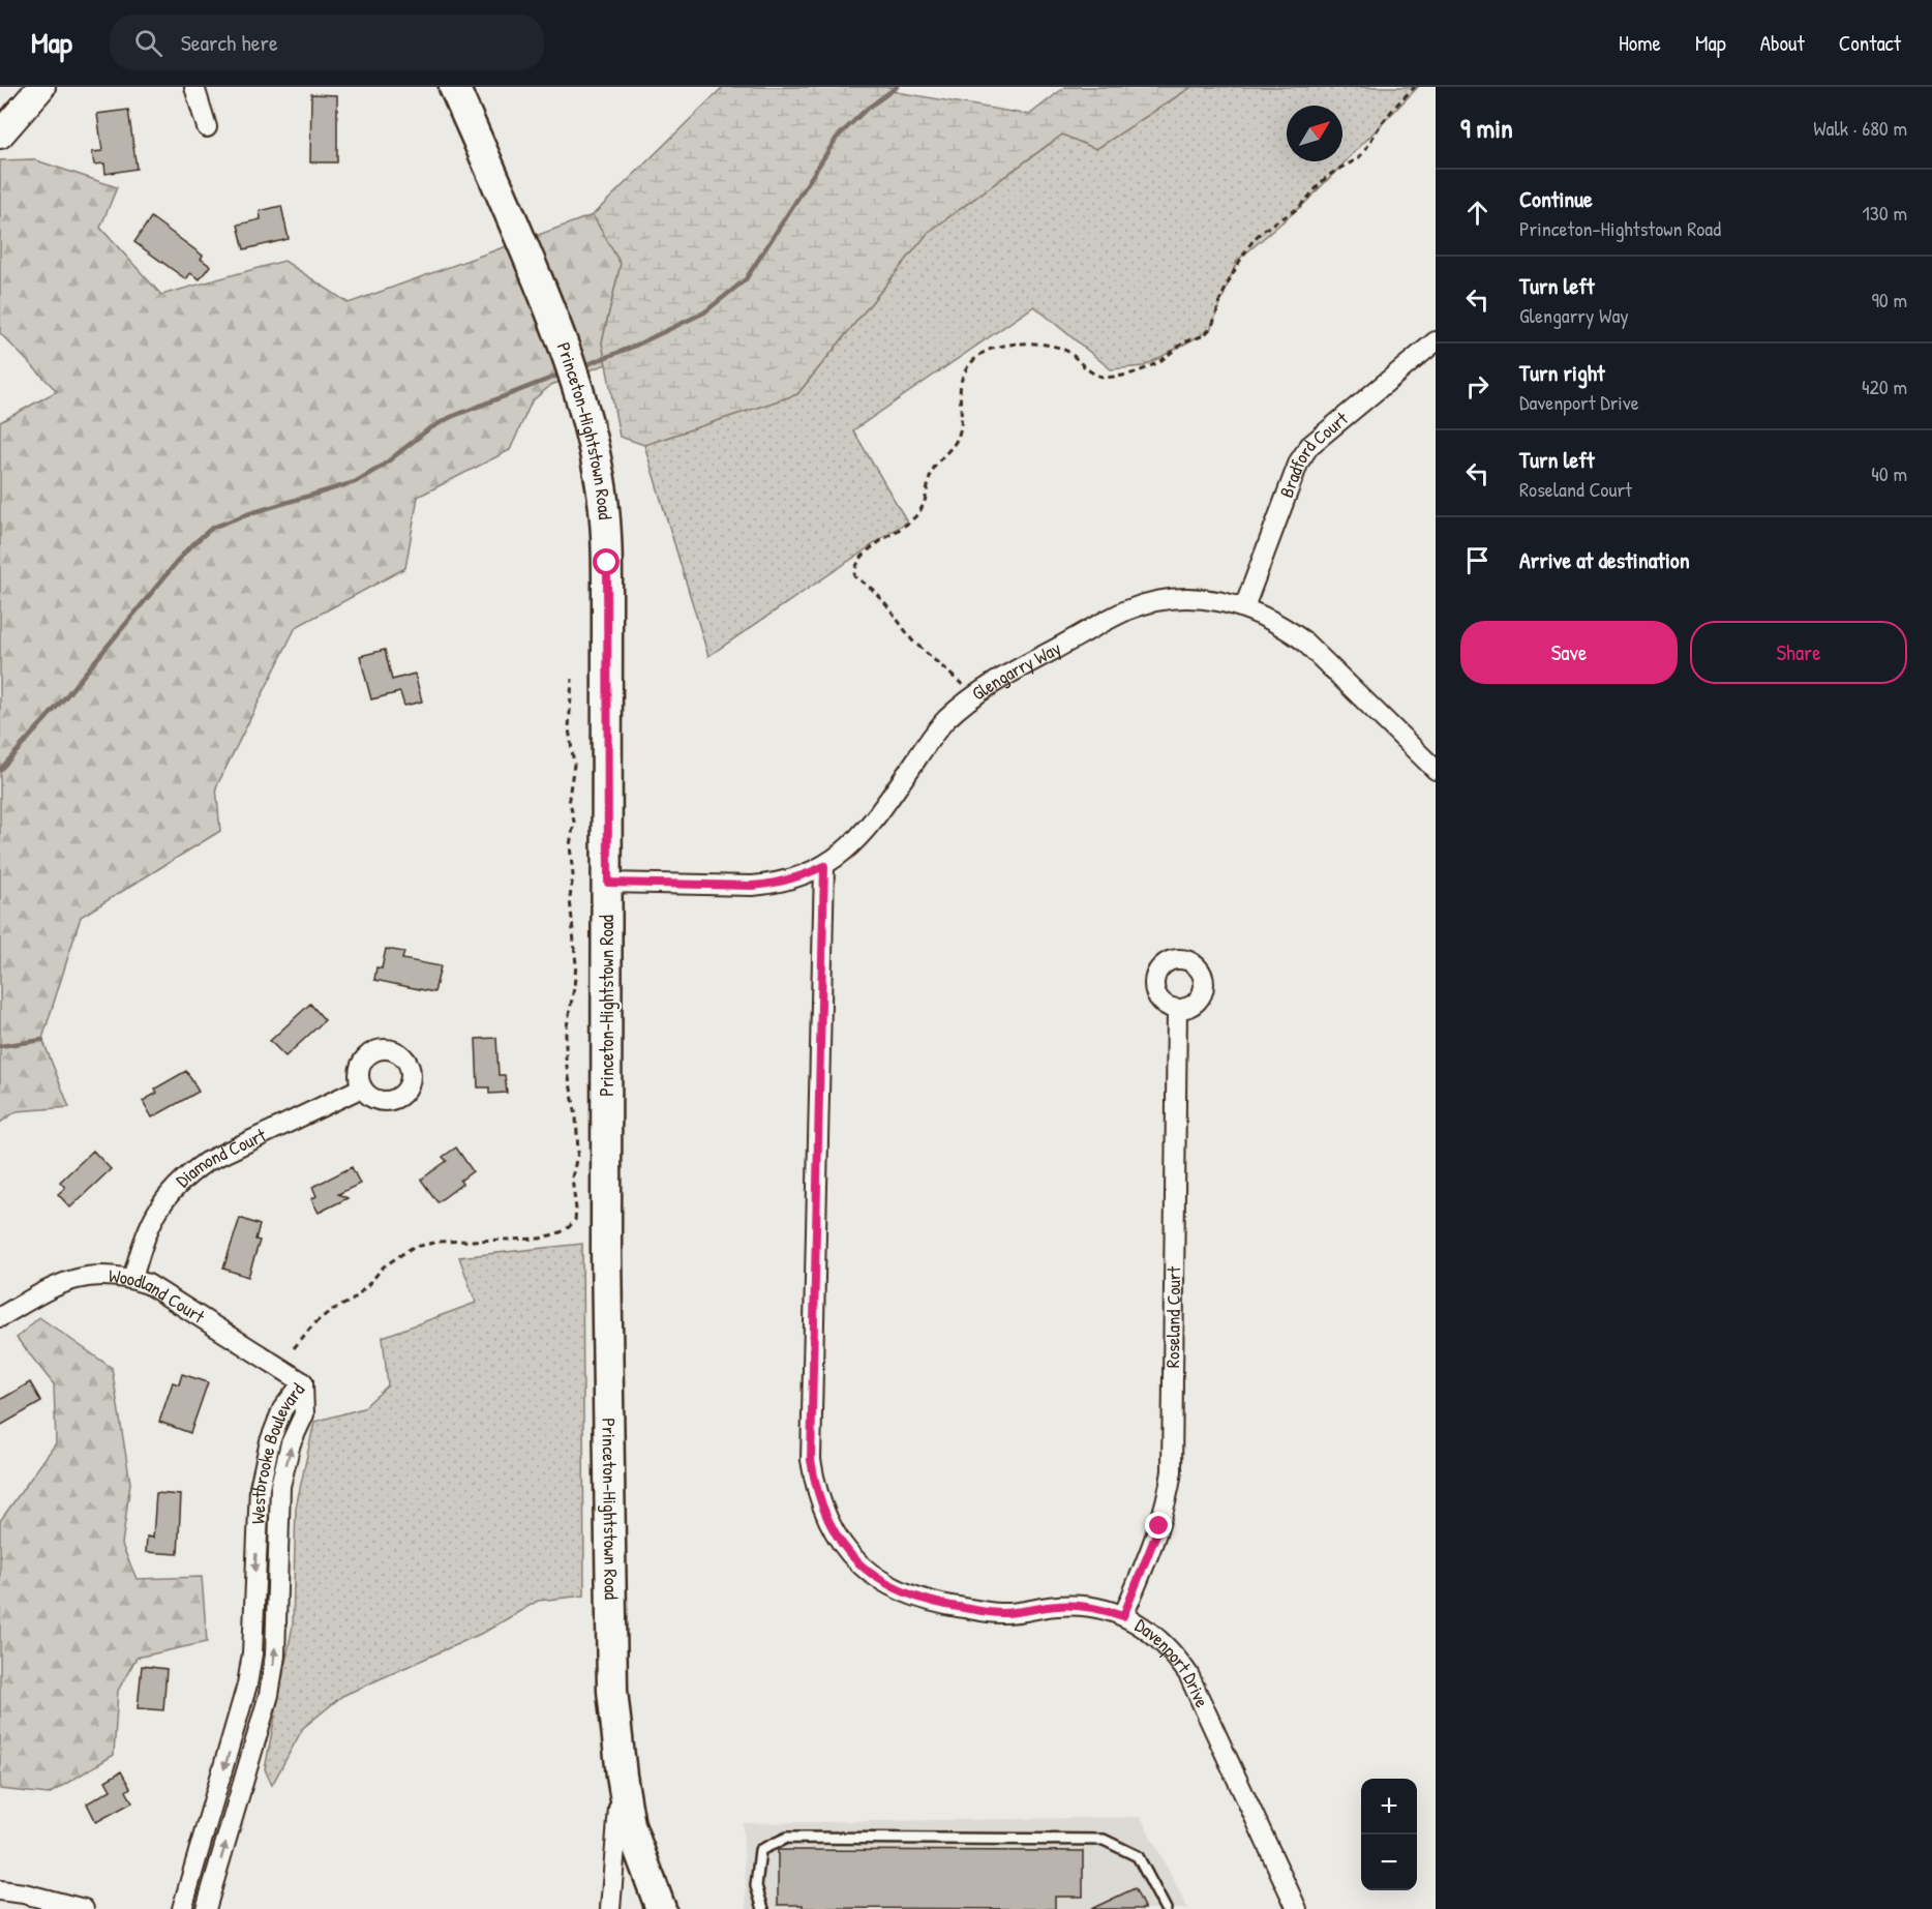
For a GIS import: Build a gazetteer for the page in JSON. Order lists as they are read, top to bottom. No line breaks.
{"streets":{"main road":["Princeton-Hightstown Road"],"street":["Bradford Court","Glengarry Way","Diamond Court","Woodland Court","Roseland Court","Westbrooke Boulevard","Davenport Drive"]},"crossings":[["Princeton-Hightstown Road","Glengarry Way"],["Bradford Court","Glengarry Way"],["Glengarry Way","Davenport Drive"],["Diamond Court","Woodland Court"],["Woodland Court","Westbrooke Boulevard"],["Roseland Court","Davenport Drive"]],"north":"top right","page":{"header":"Map","search":"Search here","nav":["Home","Map","About","Contact"],"heading":["9 min","Walk · 680 m"],"list":[["Continue","Princeton-Hightstown Road","130 m"],["Turn left","Glengarry Way","90 m"],["Turn right","Davenport Drive","420 m"],["Turn left","Roseland Court","40 m"],"Arrive at destination"],"buttons":["Save","Share"],"map_buttons":["+","−"]}}
